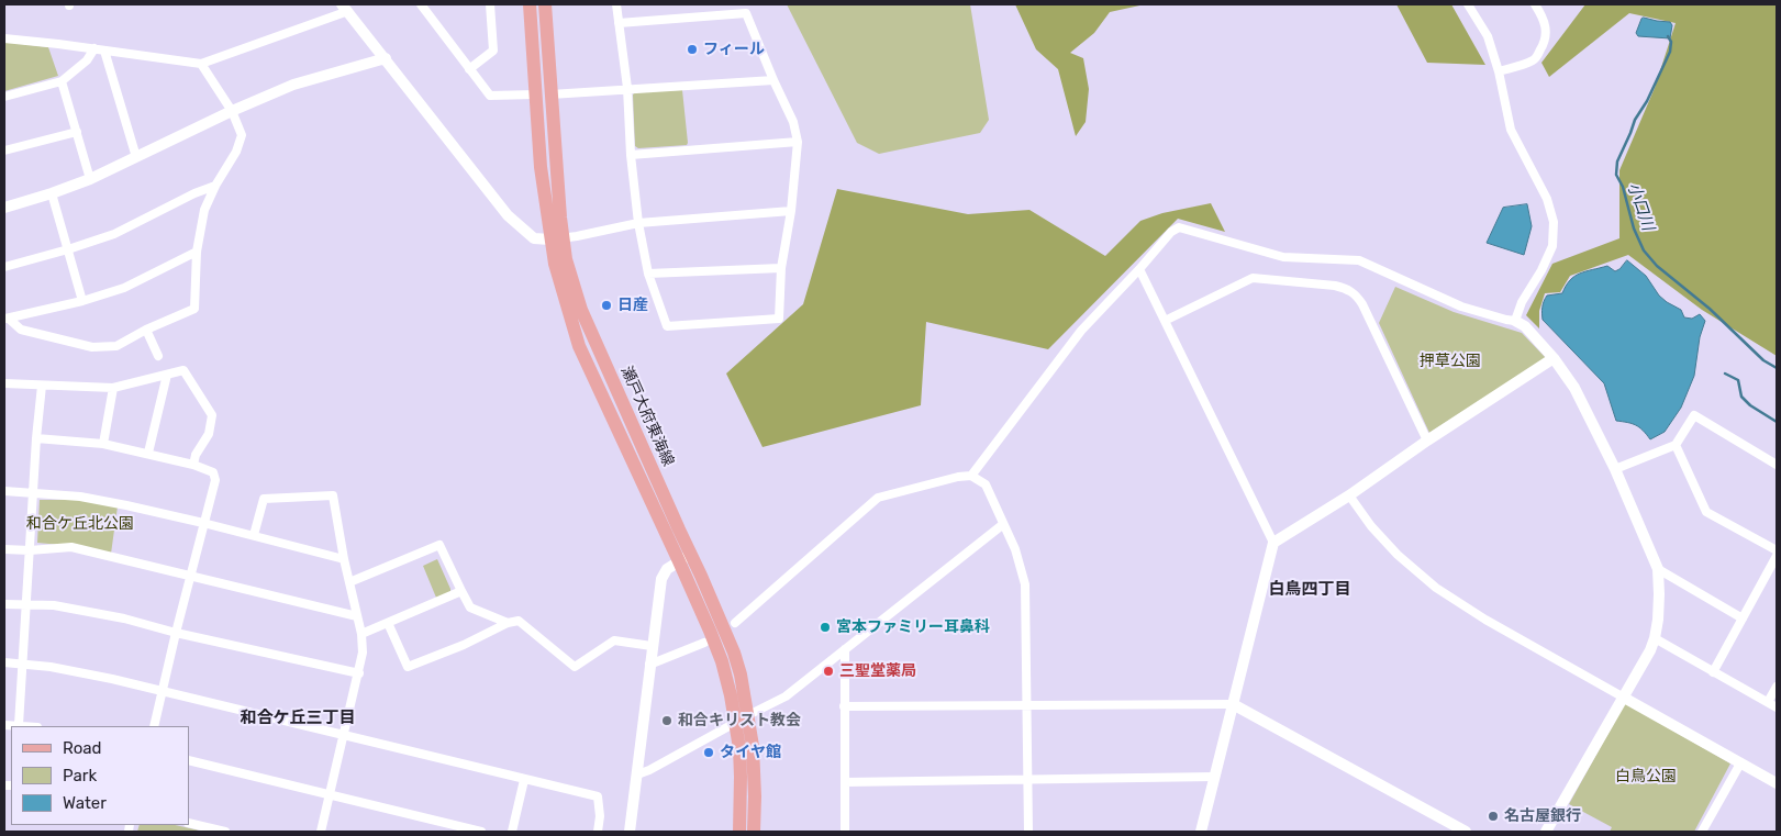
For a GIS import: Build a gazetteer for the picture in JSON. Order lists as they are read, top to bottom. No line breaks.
{"streets":{"main road":["瀬戸大府東海線"]},"districts":["白鳥四丁目","和合ケ丘三丁目"],"water":["小口川"],"parks":["押草公園","和合ケ丘北公園","白鳥公園"],"places":["フィール","日産","宮本ファミリー耳鼻科","三聖堂薬局","和合キリスト教会","タイヤ館","名古屋銀行"],"legend":["Road","Park","Water"]}
